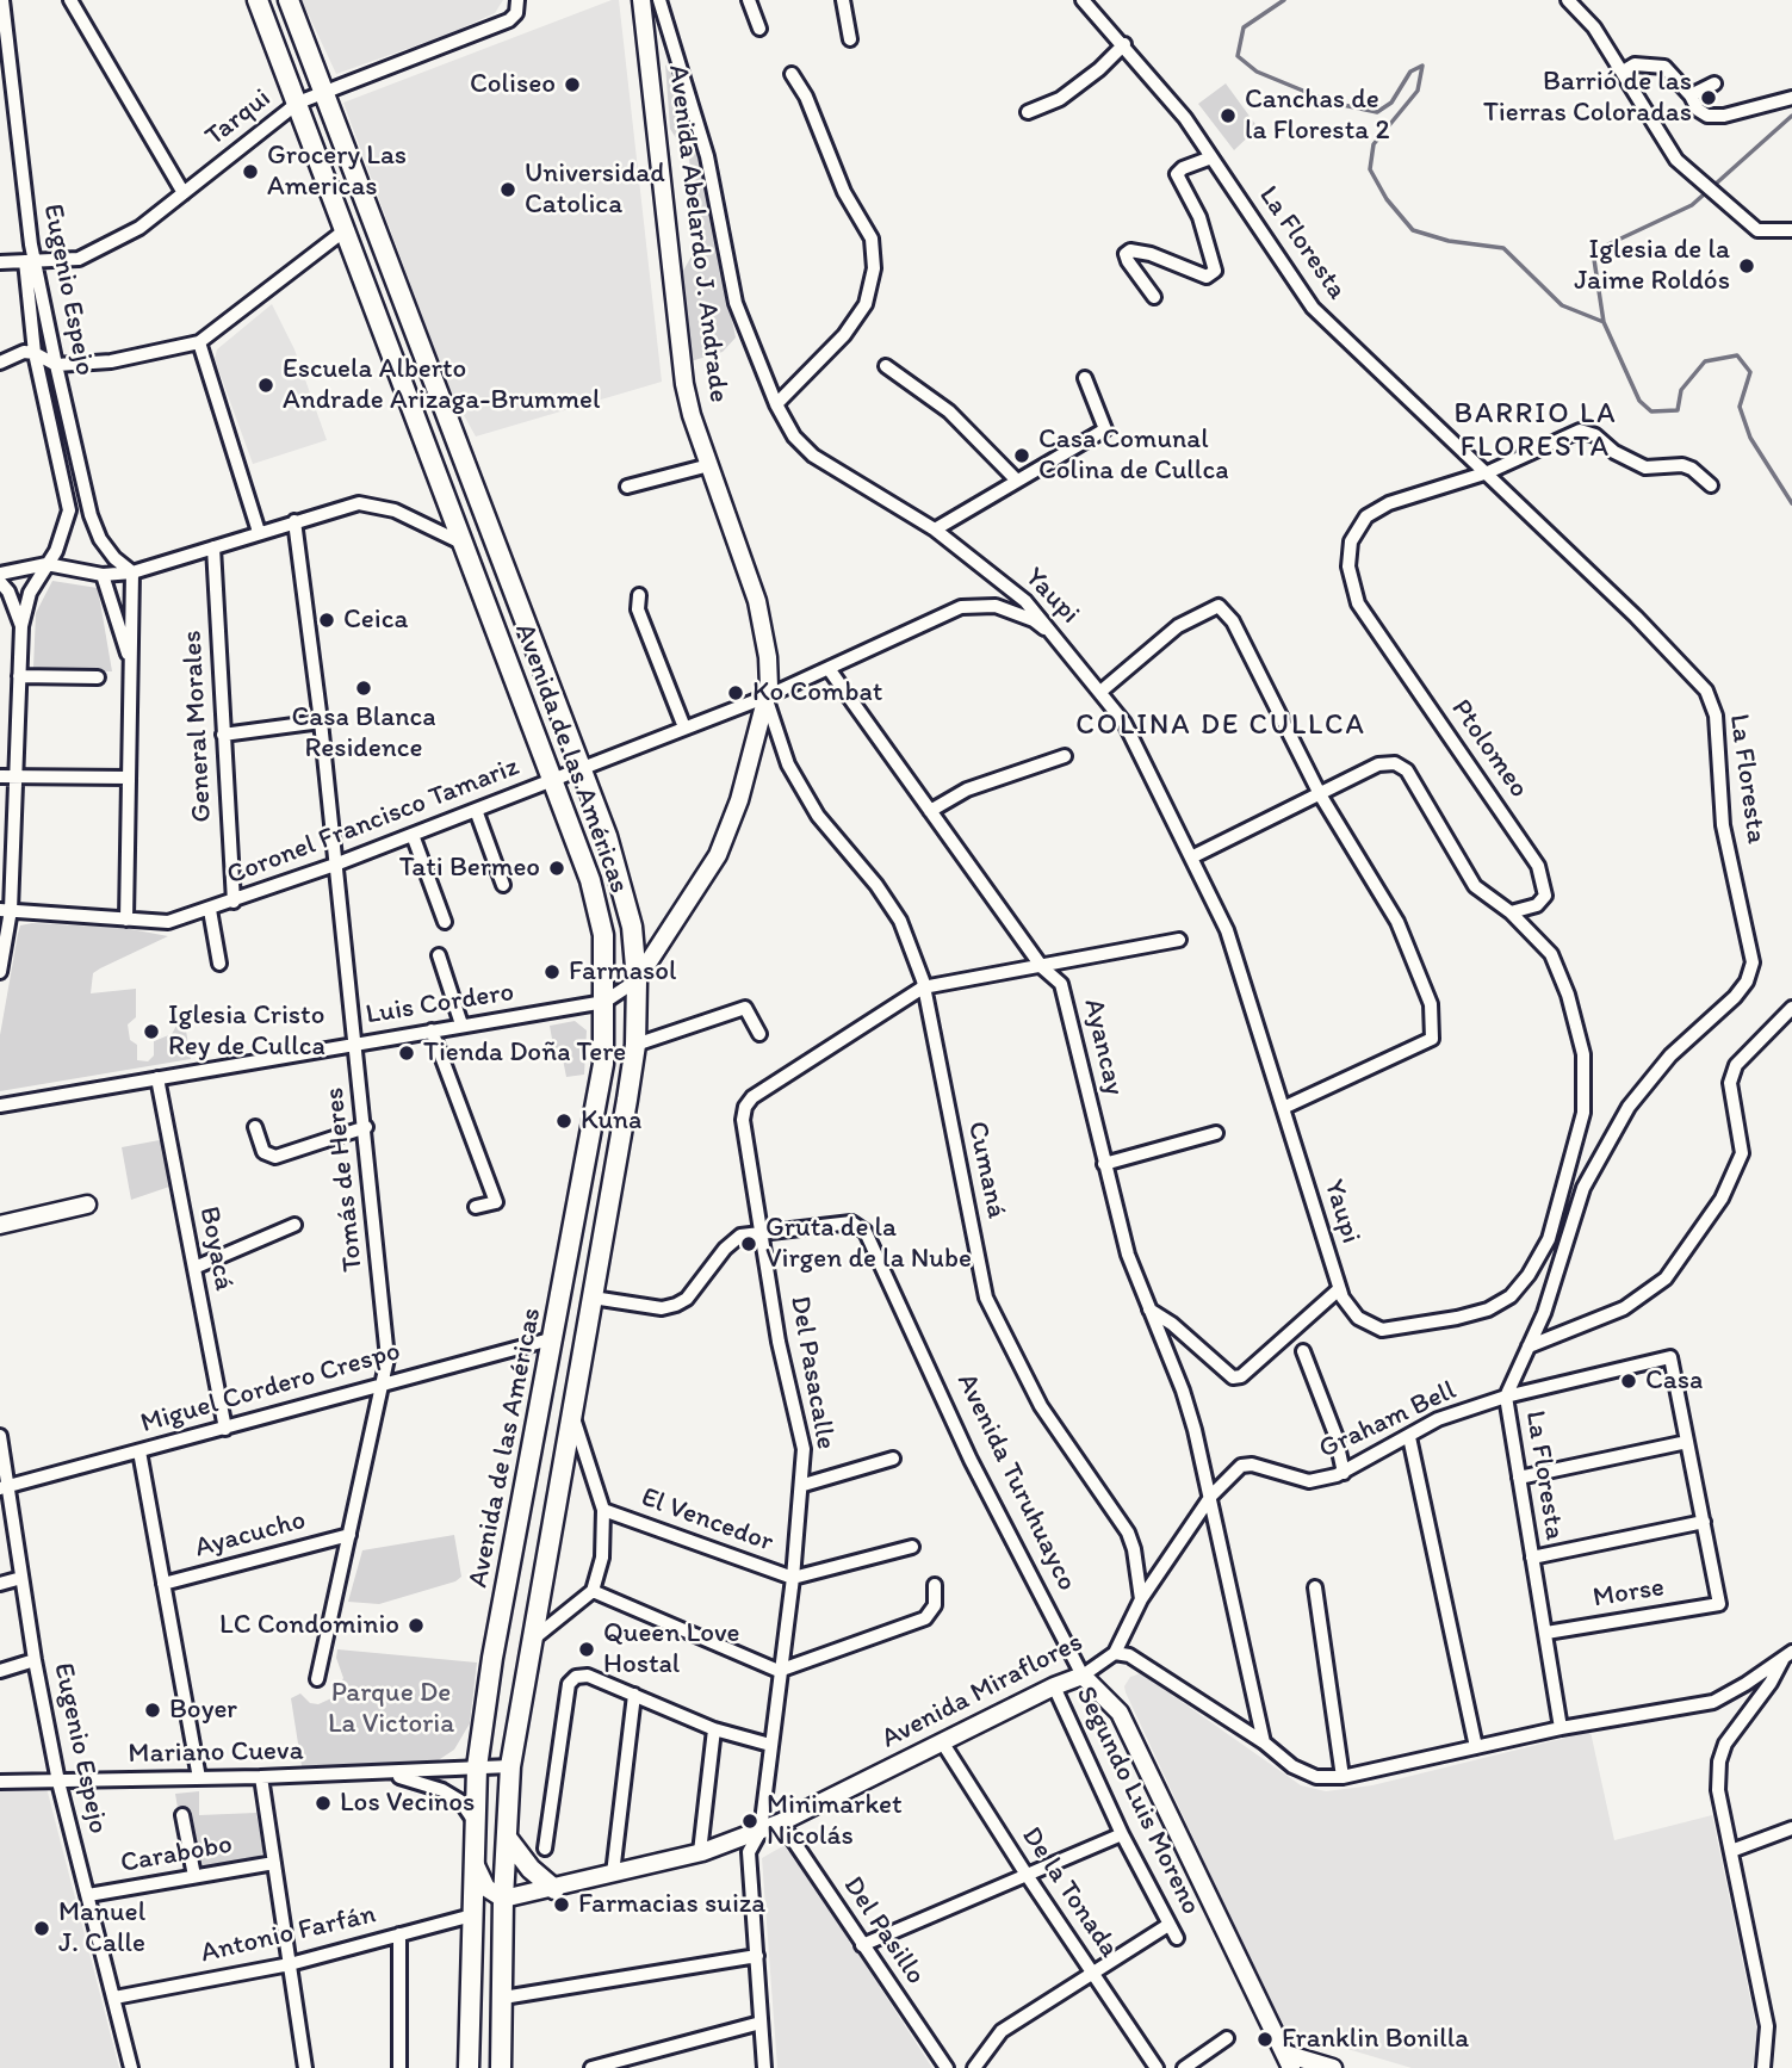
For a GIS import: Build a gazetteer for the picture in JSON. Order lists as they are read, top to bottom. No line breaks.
{"streets":{"main road":["Avenida de las Américas"],"street":["Tarqui","Avenida Abelardo J. Andrade","La Floresta","Eugenio Espejo","Yaupi","General Morales","Ptolomeo","Coronel Francisco Tamariz","Luis Cordero","Ayancay","Cumaná","Tomás de Heres","Boyacá","Del Pasacalle","Miguel Cordero Crespo","Graham Bell","Avenida Turuhuayco","El Vencedor","Ayacucho","Morse","Avenida Miraflores","Mariano Cueva","Segundo Luis Moreno","Carabobo","De la Tonada","Del Pasillo","Antonio Farfán"]},"crossings":[["Tarqui","Eugenio Espejo"],["Tarqui","Avenida de las Américas"],["Avenida Abelardo J. Andrade","Avenida de las Américas"],["Avenida Abelardo J. Andrade","Coronel Francisco Tamariz"],["Avenida Abelardo J. Andrade","Luis Cordero"],["Avenida Abelardo J. Andrade","Cumaná"],["La Floresta","Ptolomeo"],["La Floresta","Graham Bell"],["La Floresta","Morse"],["La Floresta","Avenida Miraflores"],["Eugenio Espejo","Coronel Francisco Tamariz"],["Eugenio Espejo","Miguel Cordero Crespo"],["Eugenio Espejo","Mariano Cueva"],["Eugenio Espejo","Carabobo"],["Eugenio Espejo","Antonio Farfán"],["Yaupi","Coronel Francisco Tamariz"],["General Morales","Coronel Francisco Tamariz"],["Avenida de las Américas","Coronel Francisco Tamariz"],["Avenida de las Américas","Luis Cordero"],["Avenida de las Américas","Miguel Cordero Crespo"],["Avenida de las Américas","Avenida Turuhuayco"],["Avenida de las Américas","Avenida Miraflores"],["Avenida de las Américas","Mariano Cueva"],["Avenida de las Américas","Antonio Farfán"],["Coronel Francisco Tamariz","Ayancay"],["Coronel Francisco Tamariz","Cumaná"],["Coronel Francisco Tamariz","Tomás de Heres"],["Luis Cordero","Tomás de Heres"],["Luis Cordero","Boyacá"],["Ayancay","Del Pasacalle"],["Ayancay","Graham Bell"],["Ayancay","Avenida Miraflores"],["Cumaná","Del Pasacalle"],["Cumaná","Graham Bell"],["Tomás de Heres","Miguel Cordero Crespo"],["Tomás de Heres","Ayacucho"],["Boyacá","Miguel Cordero Crespo"],["Del Pasacalle","Avenida Turuhuayco"],["Del Pasacalle","El Vencedor"],["Del Pasacalle","Avenida Miraflores"],["Avenida Turuhuayco","Avenida Miraflores"],["Avenida Miraflores","Segundo Luis Moreno"],["Avenida Miraflores","De la Tonada"],["Avenida Miraflores","Del Pasillo"]],"districts":["BARRIO LA FLORESTA","COLINA DE CULLCA"],"parks":["Parque De La Victoria"],"places":["Coliseo","Barrió de las Tierras Coloradas","Canchas de la Floresta 2","Grocery Las Americas","Universidad Catolica","Iglesia de la Jaime Roldós","Escuela Alberto Andrade Arizaga-Brummel","Casa Comunal Colina de Cullca","Ceica","Casa Blanca Residence","Ko Combat","Tati Bermeo","Farmasol","Iglesia Cristo Rey de Cullca","Tienda Doña Tere","Kuna","Gruta de la Virgen de la Nube","Casa","LC Condominio","Queen Love Hostal","Boyer","Los Vecinos","Minimarket Nicolás","Farmacias suiza","Manuel J. Calle","Franklin Bonilla"]}
